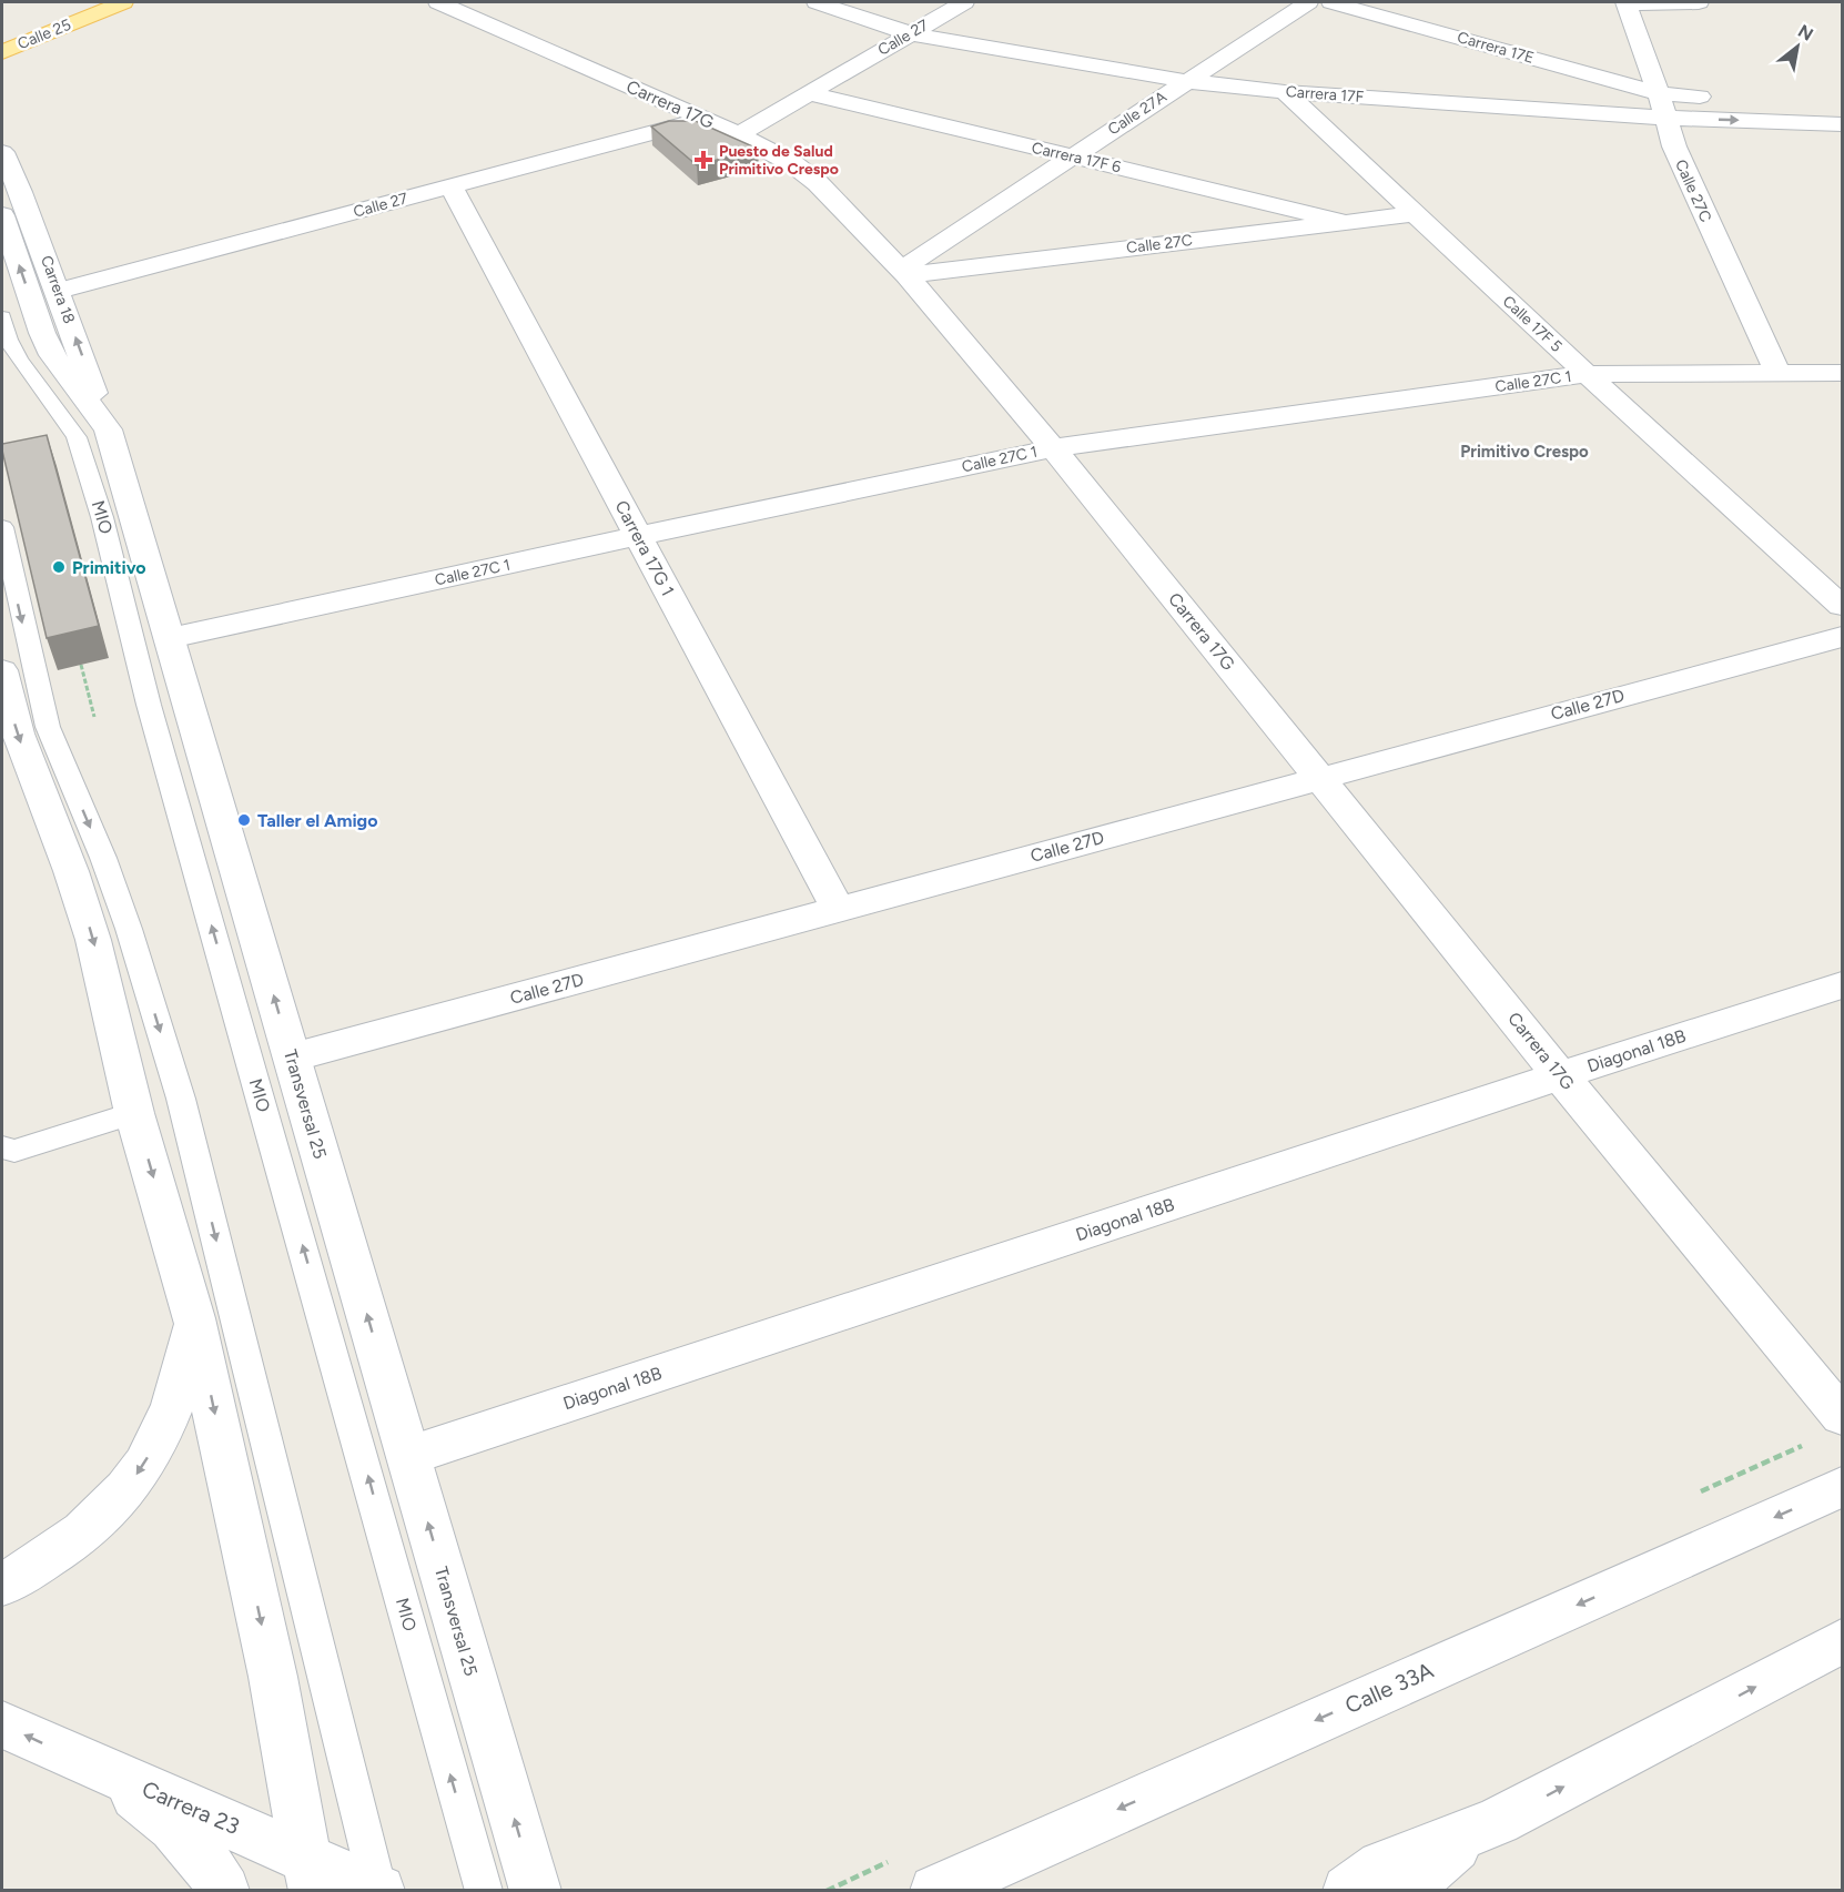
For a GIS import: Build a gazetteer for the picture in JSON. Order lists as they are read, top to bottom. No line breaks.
{"streets":{"main road":["Calle 25"],"street":["Calle 27","Carrera 17E","Carrera 17F","Carrera 17G","Calle 27A","Carrera 17F 6","Calle 27C","Carrera 18","Calle 17F 5","Calle 27C 1","Carrera 17G 1","Calle 27D","Diagonal 18B","Transversal 25","Calle 33A","Carrera 23"],"lane":["MIO"]},"crossings":[["Calle 27","Carrera 17F"],["Calle 27","Carrera 17G"],["Calle 27","Carrera 17F 6"],["Calle 27","Carrera 18"],["Calle 27","Carrera 17G 1"],["Carrera 17E","Calle 27C"],["Carrera 17F","Calle 27A"],["Carrera 17F","Calle 27C"],["Carrera 17F","Calle 17F 5"],["Carrera 17G","Calle 27A"],["Carrera 17G","Calle 27C"],["Carrera 17G","Calle 27C 1"],["Carrera 17G","Calle 27D"],["Carrera 17G","Diagonal 18B"],["Calle 27A","Carrera 17F 6"],["Calle 27A","Calle 27C"],["Carrera 17F 6","Calle 27C"],["Calle 27C","Calle 17F 5"],["Calle 27C","Calle 27C 1"],["Carrera 18","Transversal 25"],["Calle 17F 5","Calle 27C 1"],["Calle 27C 1","Carrera 17G 1"],["Calle 27C 1","Transversal 25"],["Carrera 17G 1","Calle 27D"],["Calle 27D","Transversal 25"],["Diagonal 18B","Transversal 25"]],"districts":["Primitivo Crespo"],"places":{"health":["Puesto de Salud Primitivo Crespo"],"other":["Primitivo","Taller el Amigo"]},"north":"top right"}
